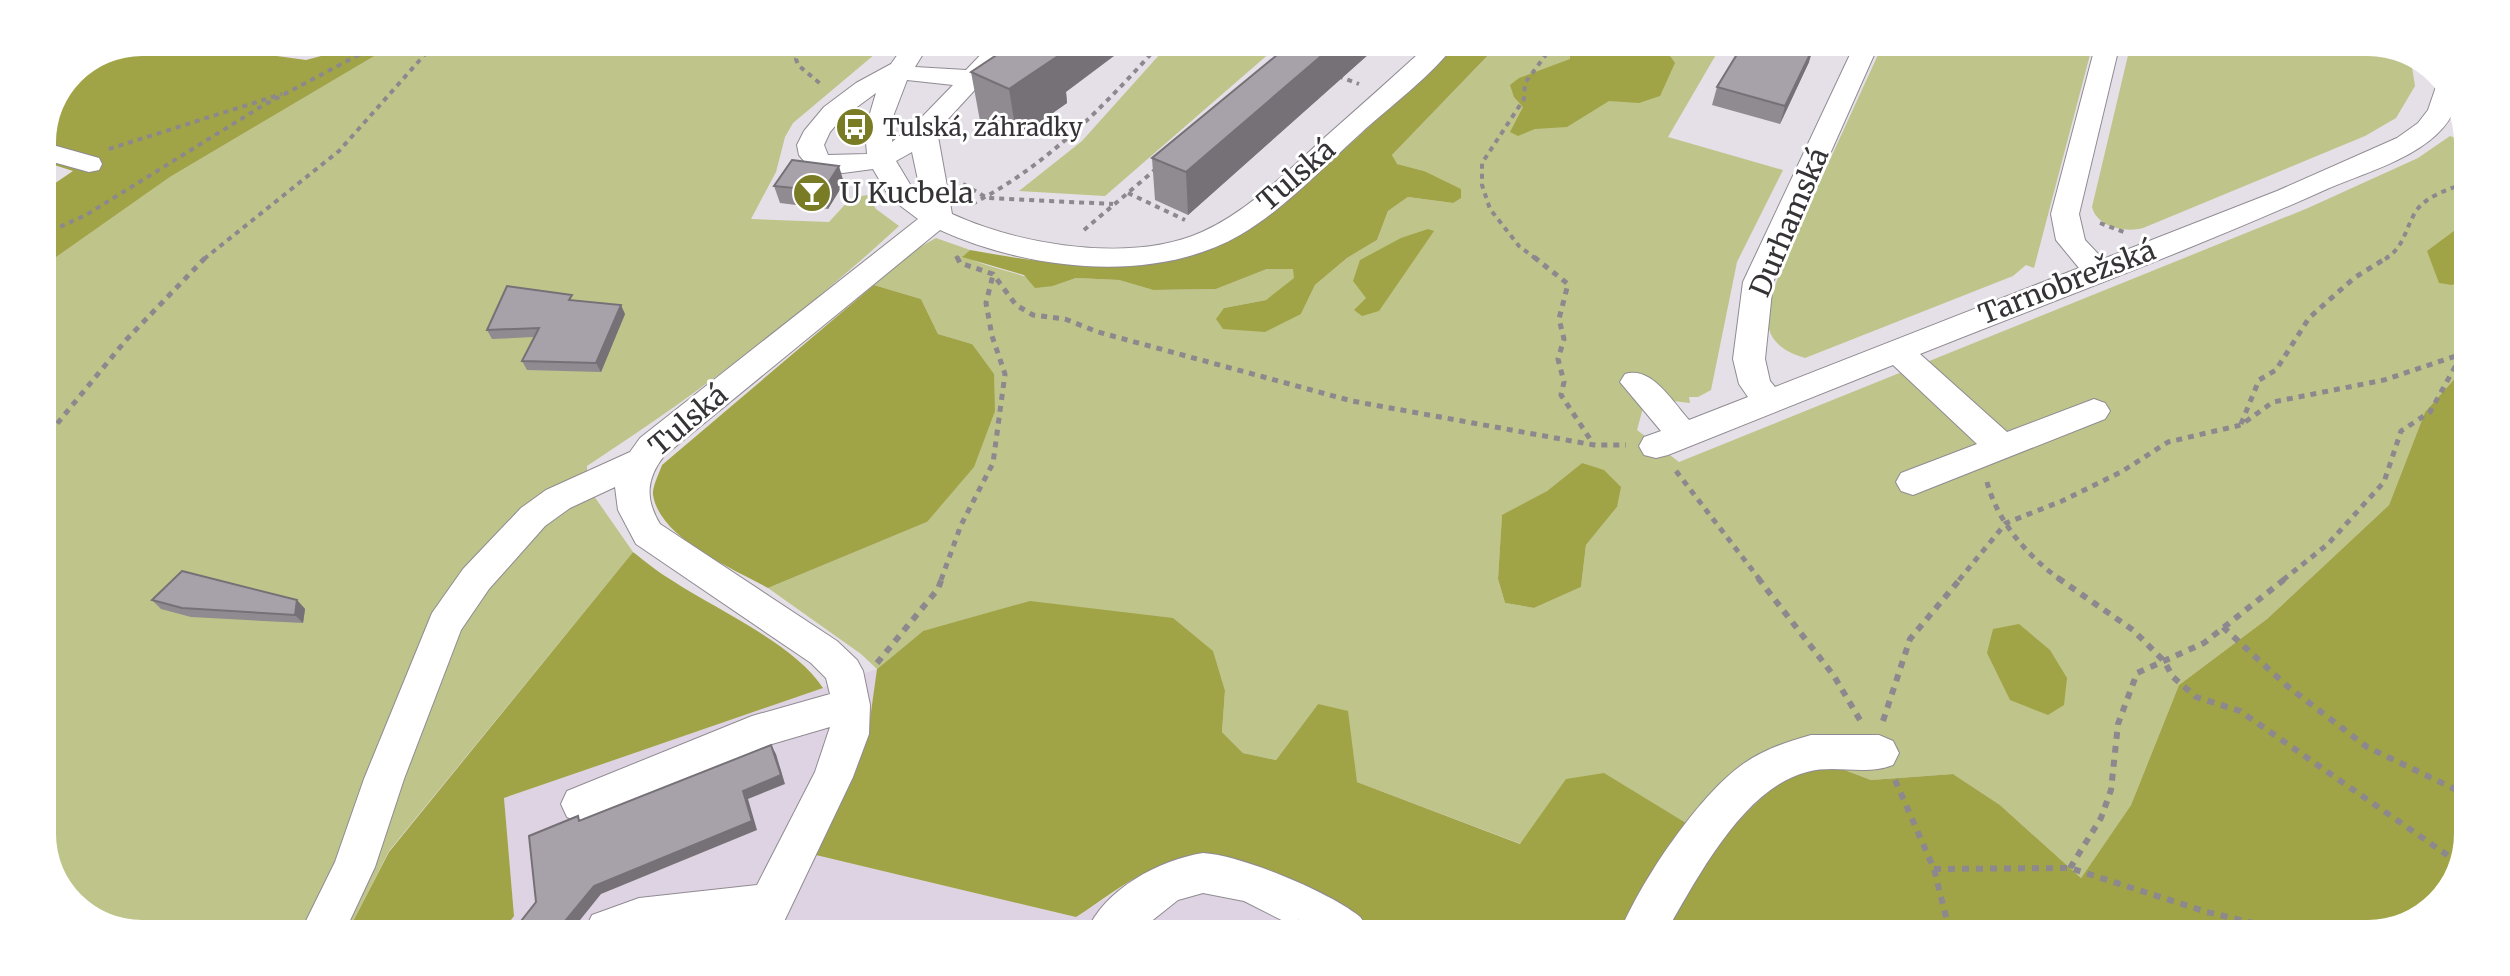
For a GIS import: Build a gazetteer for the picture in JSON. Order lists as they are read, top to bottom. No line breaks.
{"streets":{"street":["Tulská","Durhamská","Tarnobrežská"]},"crossings":[["Durhamská","Tarnobrežská"]],"places":{"bus stop":["Tulská, záhradky"],"bar":["U Kucbela"]}}
